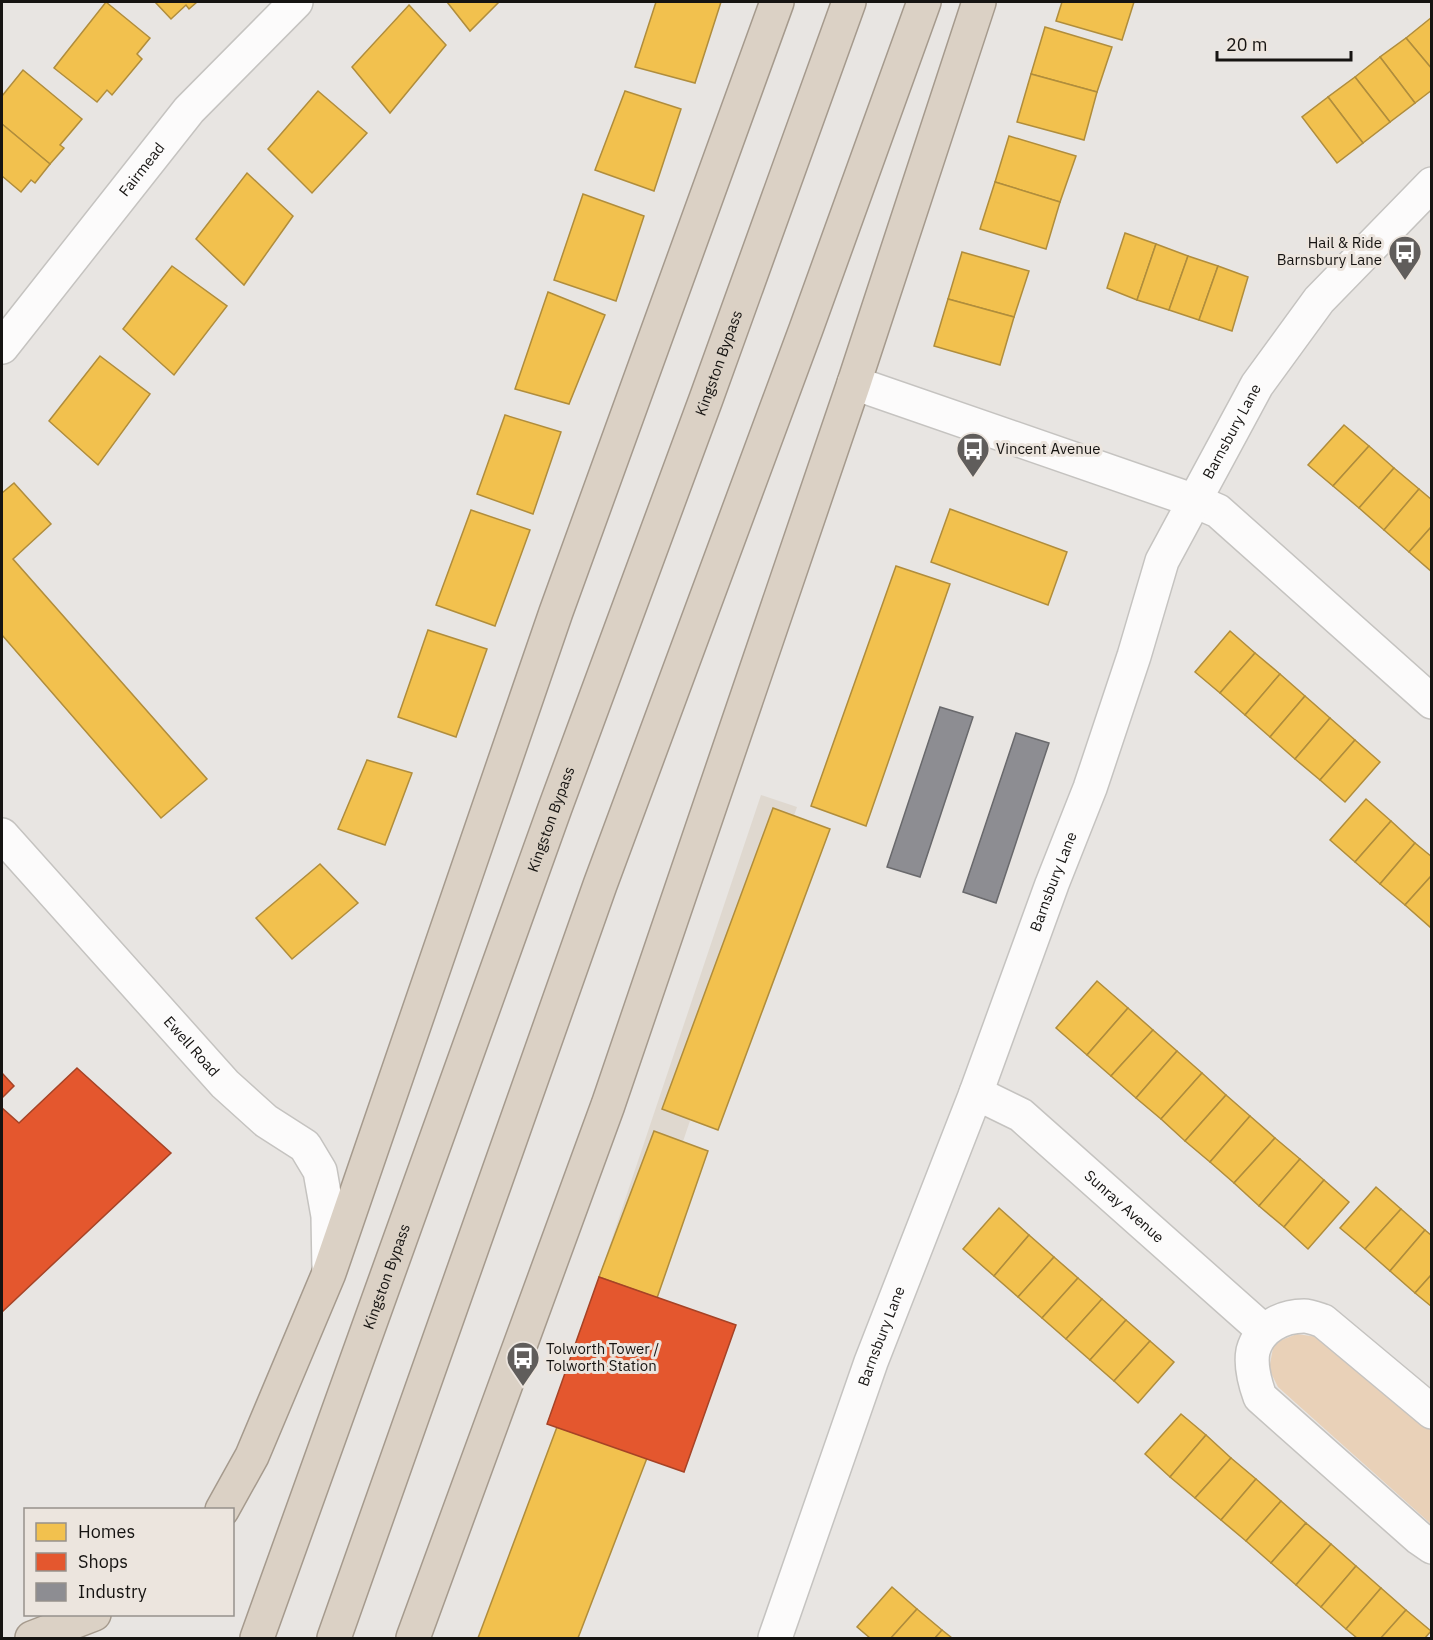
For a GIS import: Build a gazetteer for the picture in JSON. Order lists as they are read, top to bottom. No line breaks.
{"streets":{"highway":["Kingston Bypass"],"street":["Fairmead","Barnsbury Lane","Ewell Road","Sunray Avenue"]},"crossings":[["Barnsbury Lane","Sunray Avenue"]],"places":{"bus stop":["Hail & Ride Barnsbury Lane","Vincent Avenue","Tolworth Tower / Tolworth Station"]},"legend":["Homes","Shops","Industry"],"scale_bar":"20 m"}
